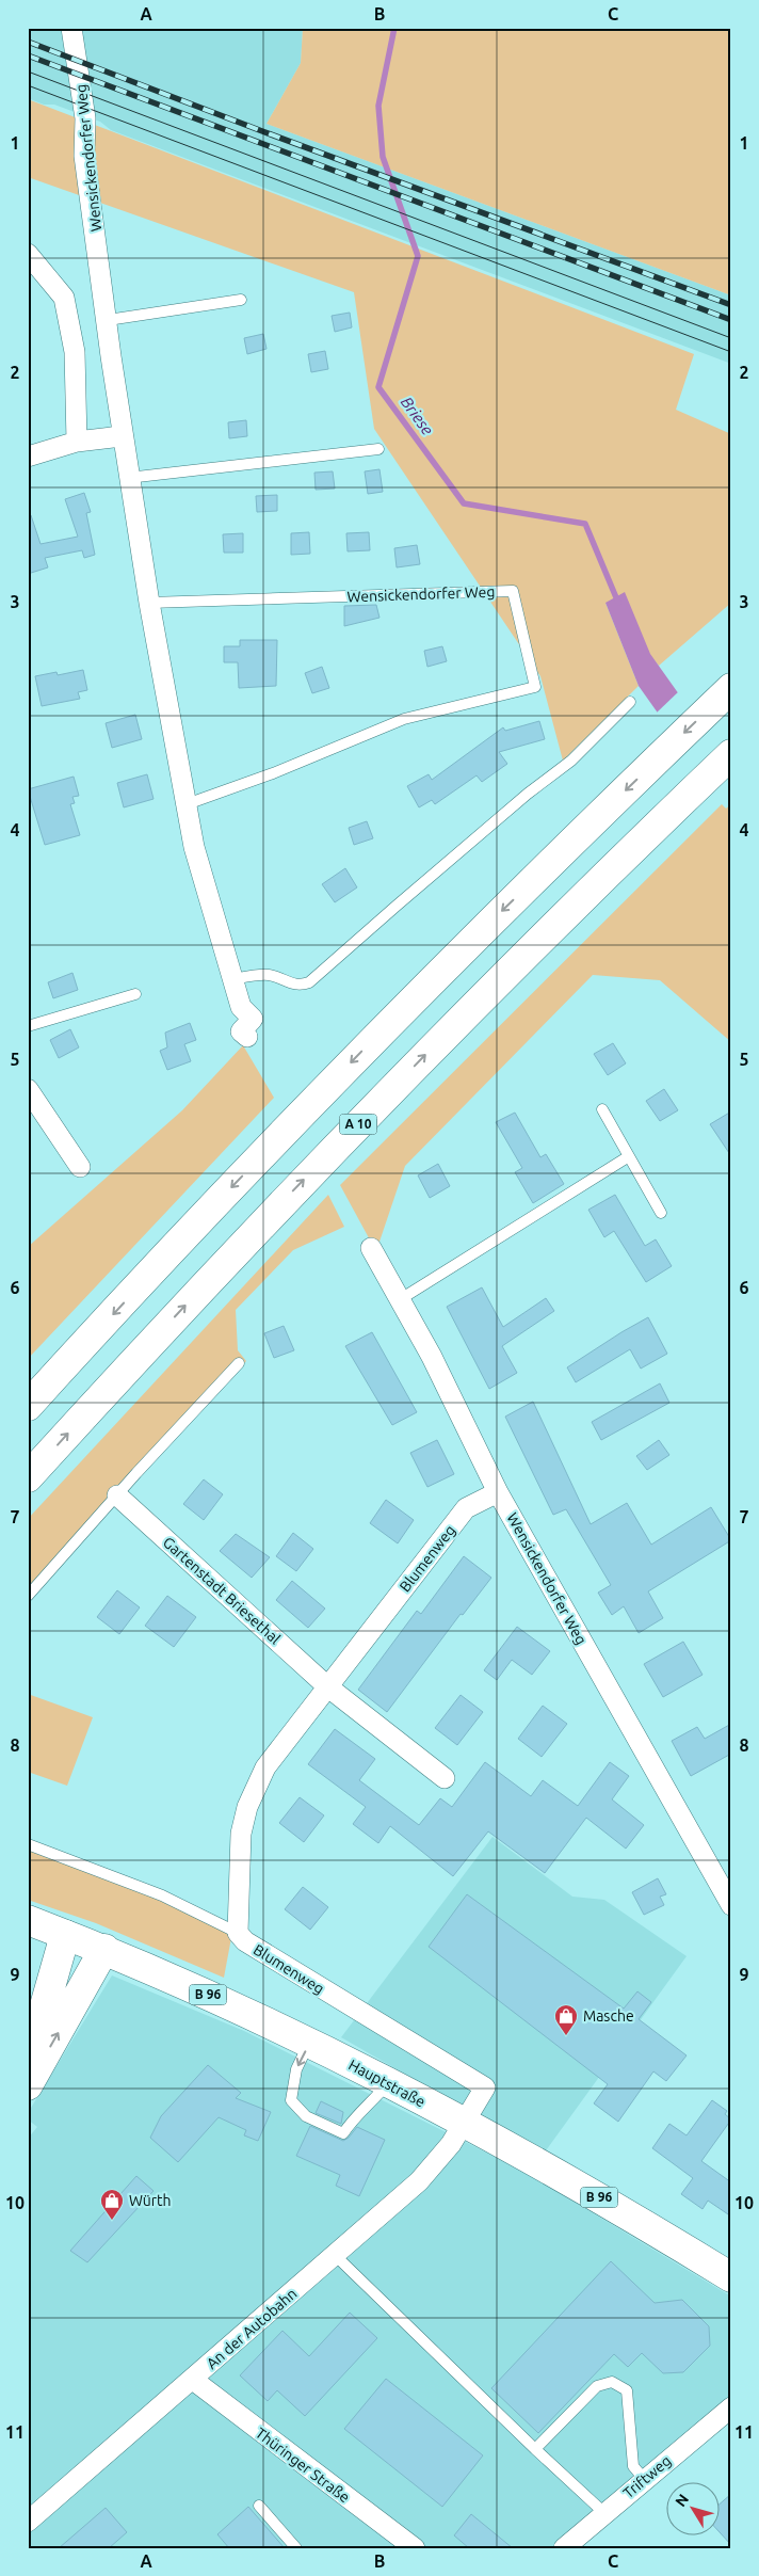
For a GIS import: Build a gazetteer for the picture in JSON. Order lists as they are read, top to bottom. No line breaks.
{"streets":{"main road":["A 10","B 96","Hauptstraße"],"street":["Wensickendorfer Weg","Blumenweg","Gartenstadt Briesethal","An der Autobahn","Thüringer Straße","Triftweg"]},"crossings":[["Wensickendorfer Weg","Blumenweg"],["Blumenweg","Gartenstadt Briesethal"],["Blumenweg","Hauptstraße"],["Blumenweg","An der Autobahn"],["Hauptstraße","An der Autobahn"],["An der Autobahn","Thüringer Straße"]],"water":["Briese"],"places":{"shop":["Masche","Würth"]},"north":"top left","grid":{"columns":["A","B","C"],"rows":["1","2","3","4","5","6","7","8","9","10","11"]}}
